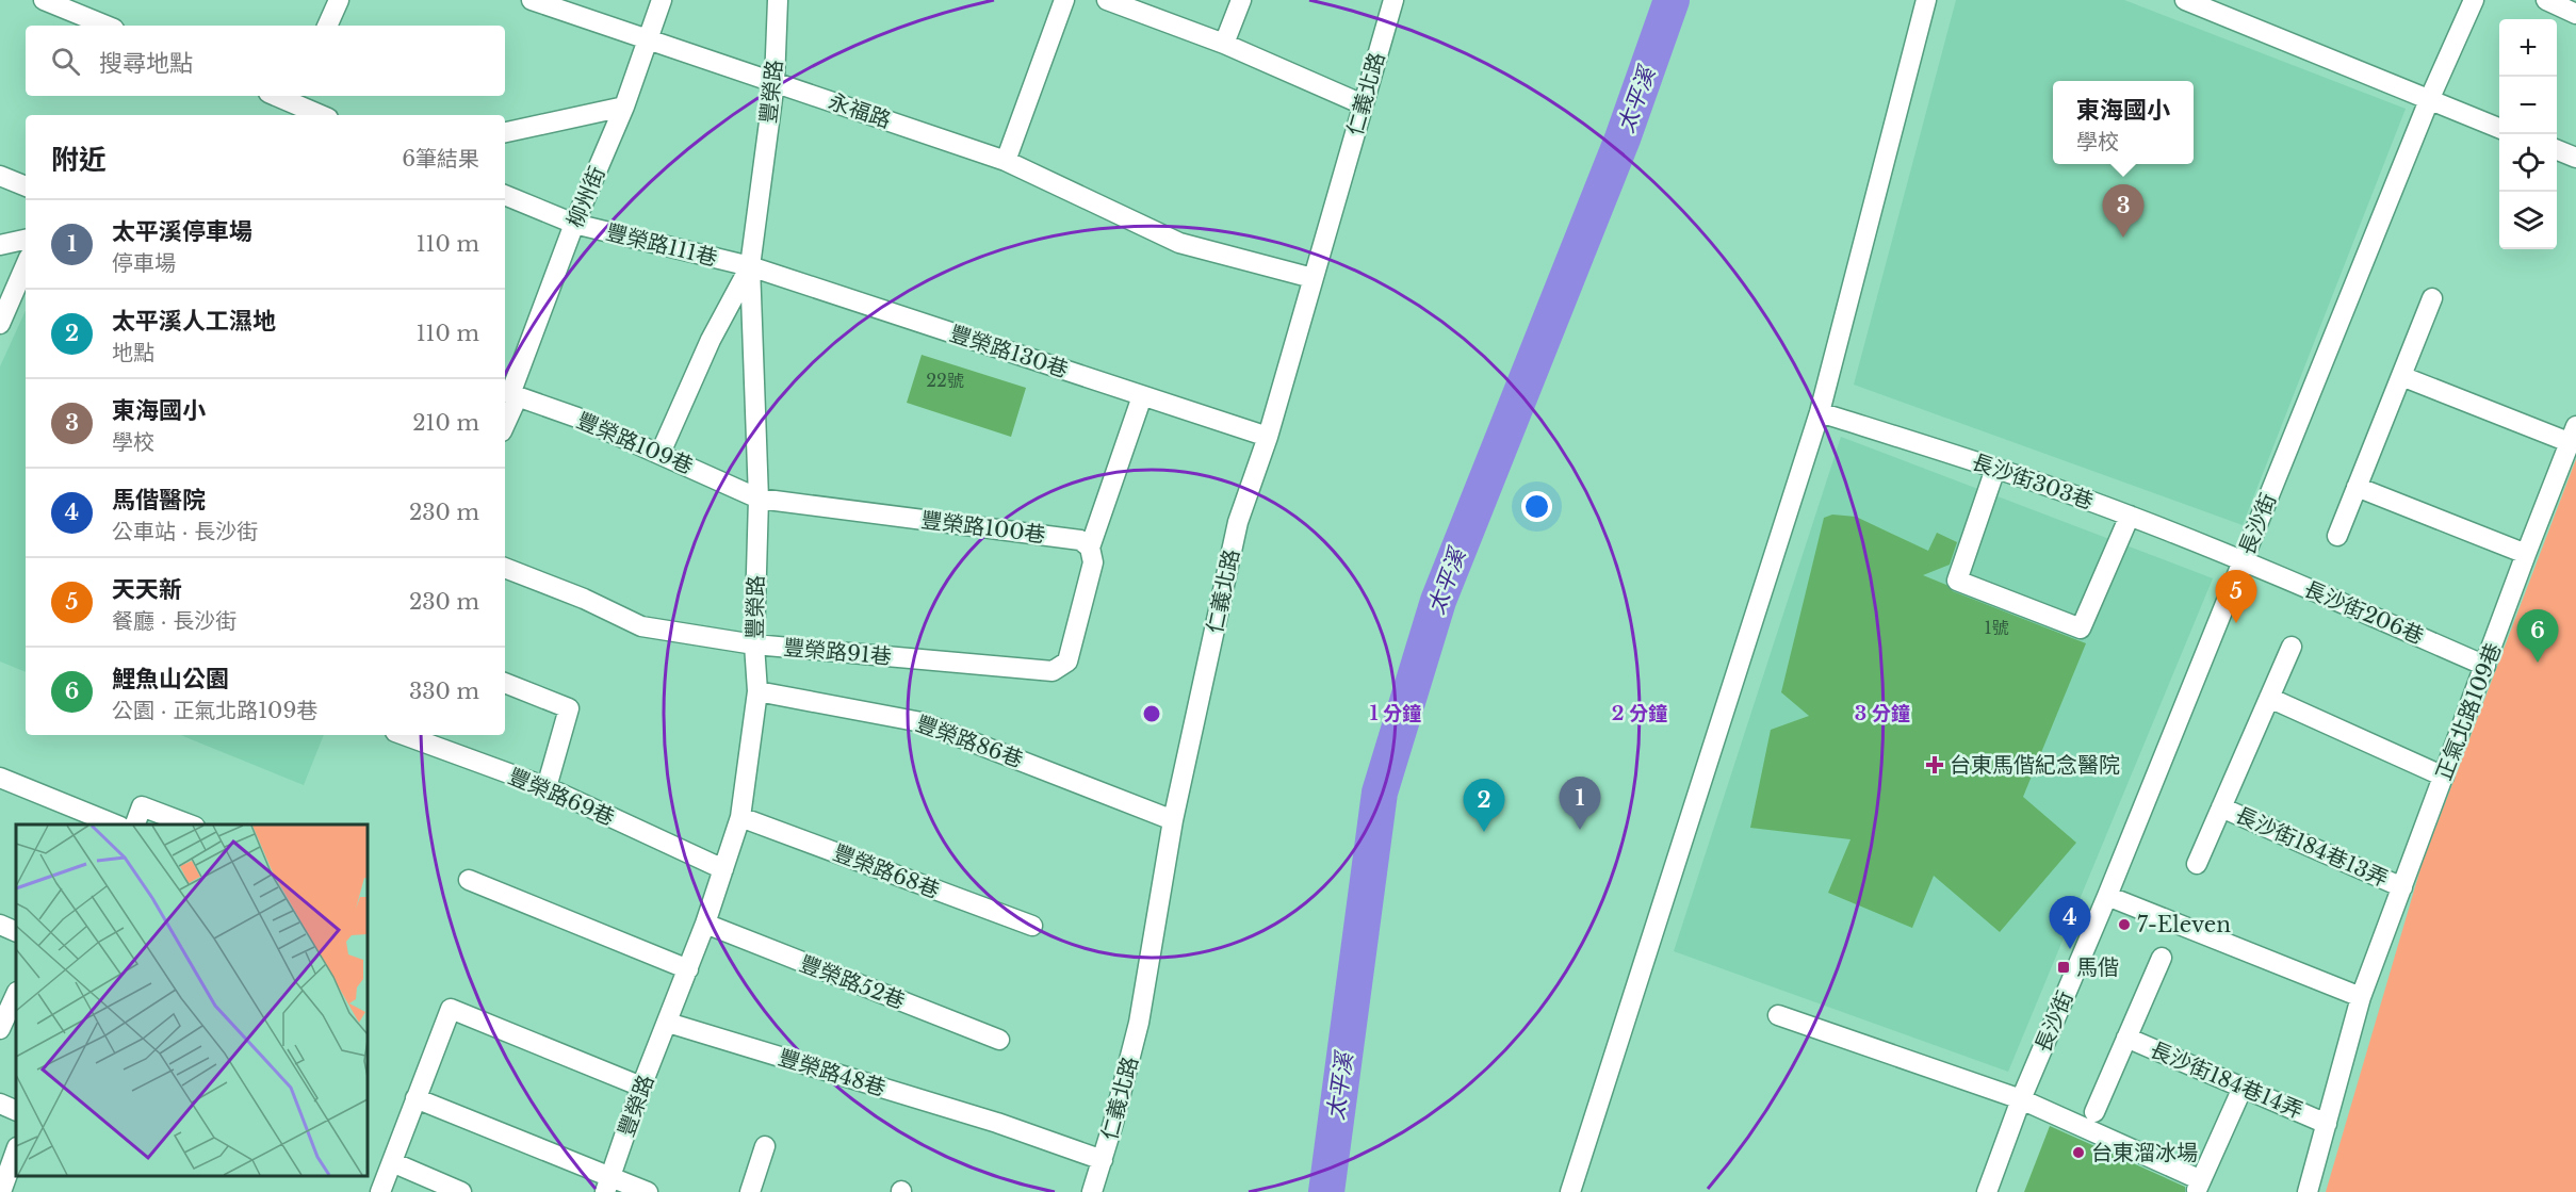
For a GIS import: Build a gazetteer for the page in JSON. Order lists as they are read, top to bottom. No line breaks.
{"streets":{"street":["豐榮路","仁義北路","永福路","柳州街","豐榮路111巷","豐榮路130巷","豐榮路109巷","長沙街303巷","長沙街","豐榮路100巷","長沙街206巷","豐榮路91巷","正氣北路109巷","豐榮路86巷","豐榮路69巷","長沙街184巷13弄","豐榮路68巷","豐榮路52巷","豐榮路48巷","長沙街184巷14弄"]},"crossings":[["豐榮路","永福路"],["豐榮路","豐榮路111巷"],["豐榮路","豐榮路130巷"],["豐榮路","豐榮路109巷"],["豐榮路","豐榮路100巷"],["豐榮路","豐榮路91巷"],["豐榮路","豐榮路86巷"],["豐榮路","豐榮路69巷"],["豐榮路","豐榮路68巷"],["豐榮路","豐榮路52巷"],["豐榮路","豐榮路48巷"],["仁義北路","永福路"],["仁義北路","豐榮路130巷"],["仁義北路","豐榮路86巷"],["仁義北路","豐榮路48巷"],["永福路","柳州街"],["柳州街","豐榮路111巷"],["柳州街","豐榮路109巷"],["豐榮路111巷","豐榮路130巷"],["豐榮路109巷","豐榮路100巷"],["長沙街303巷","長沙街"],["長沙街303巷","長沙街206巷"],["長沙街","長沙街206巷"],["豐榮路100巷","豐榮路91巷"],["長沙街206巷","正氣北路109巷"],["正氣北路109巷","長沙街184巷13弄"],["正氣北路109巷","長沙街184巷14弄"]],"water":["太平溪"],"places":{"health":["台東馬偕紀念醫院"],"other":["7-Eleven","台東溜冰場"],"transit":["馬偕"]},"house_numbers":["22號","1號"],"page":{"map_buttons":["+","−"],"search":"搜尋地點","popup":["東海國小","學校"],"heading":["附近","6筆結果"],"pins":["3","5","6","1","2","4"],"list":[{"mark":"1","name":"太平溪停車場","note":"停車場","value":"110 m"},{"mark":"2","name":"太平溪人工濕地","note":"地點","value":"110 m"},{"mark":"3","name":"東海國小","note":"學校","value":"210 m"},{"mark":"4","name":"馬偕醫院","note":"公車站 · 長沙街","value":"230 m"},{"mark":"5","name":"天天新","note":"餐廳 · 長沙街","value":"230 m"},{"mark":"6","name":"鯉魚山公園","note":"公園 · 正氣北路109巷","value":"330 m"}]},"rings":["1 分鐘","2 分鐘","3 分鐘"]}
